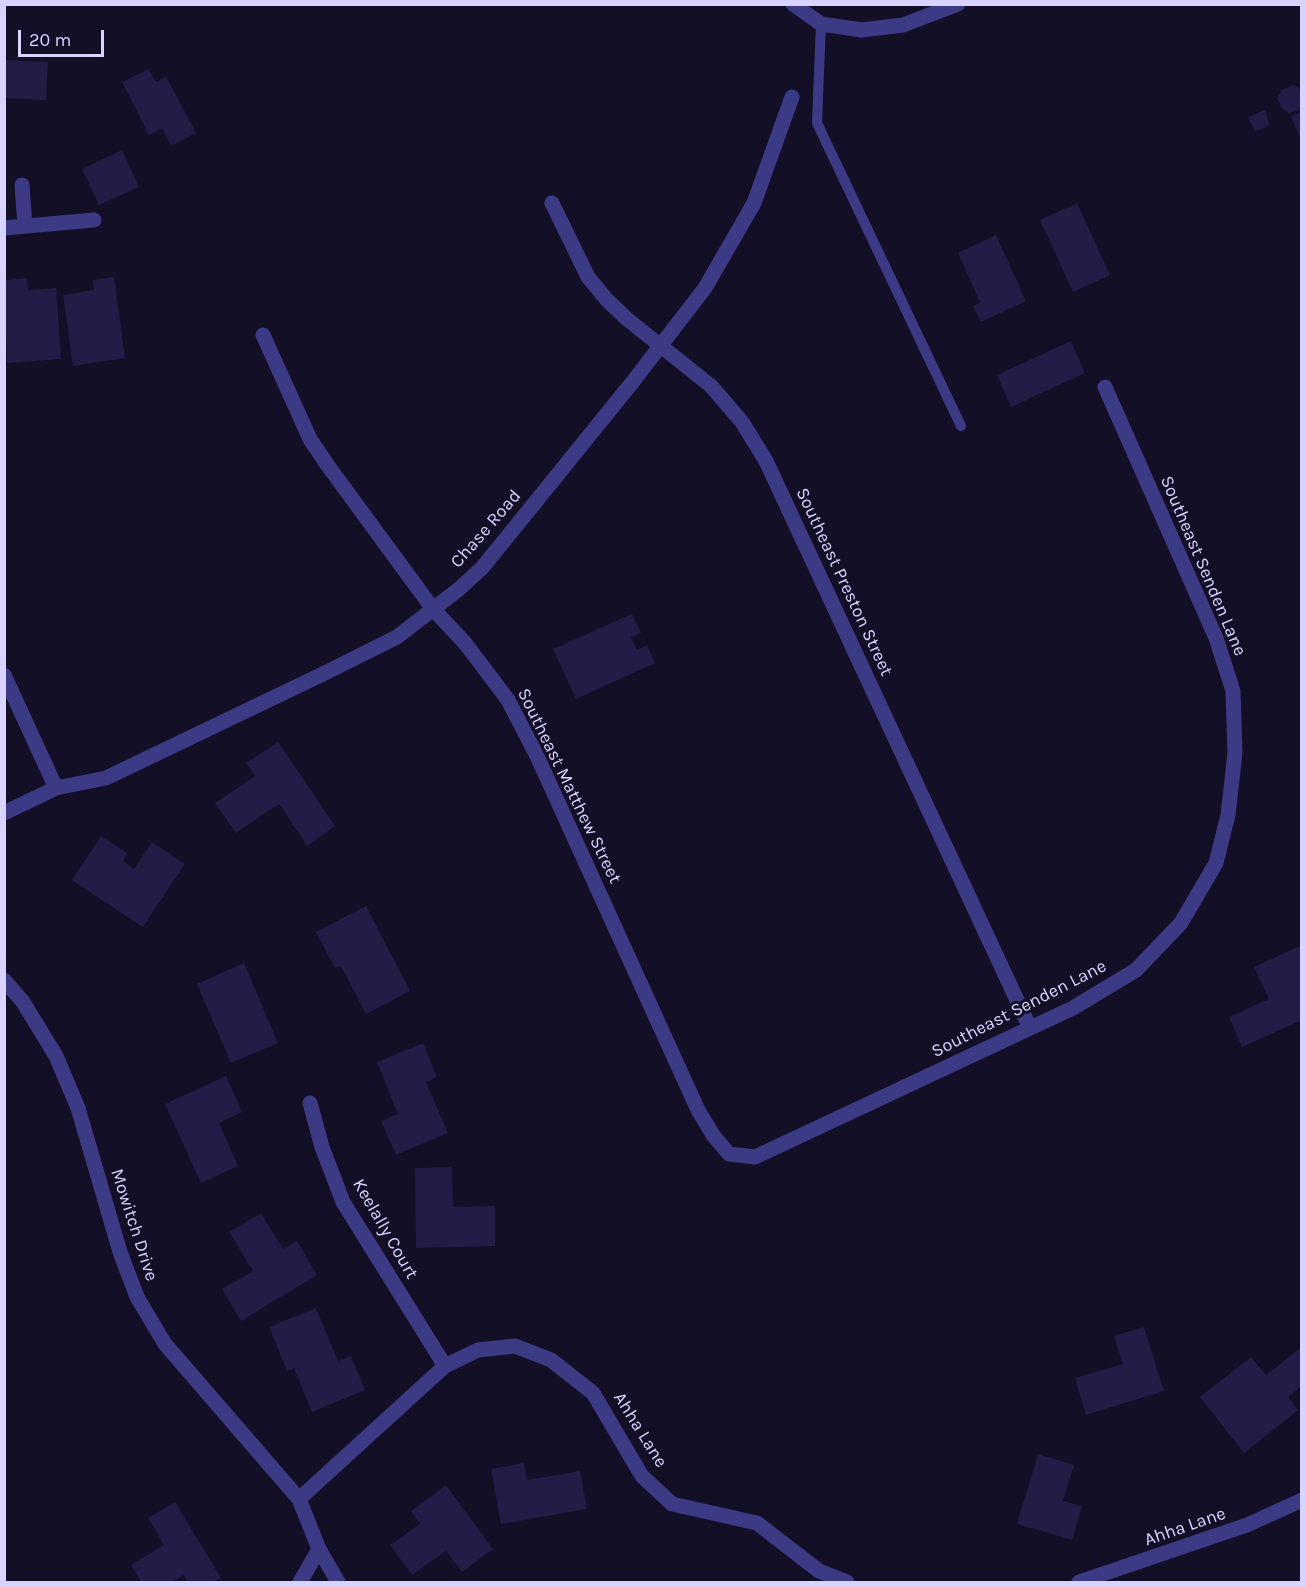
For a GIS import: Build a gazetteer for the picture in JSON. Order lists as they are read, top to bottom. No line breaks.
{"streets":{"street":["Chase Road","Southeast Senden Lane","Southeast Preston Street","Southeast Matthew Street","Mowitch Drive","Keelally Court","Ahha Lane"]},"crossings":[["Chase Road","Southeast Preston Street"],["Chase Road","Southeast Matthew Street"],["Southeast Senden Lane","Southeast Preston Street"],["Southeast Senden Lane","Southeast Matthew Street"],["Mowitch Drive","Ahha Lane"],["Keelally Court","Ahha Lane"]],"scale_bar":"20 m"}
